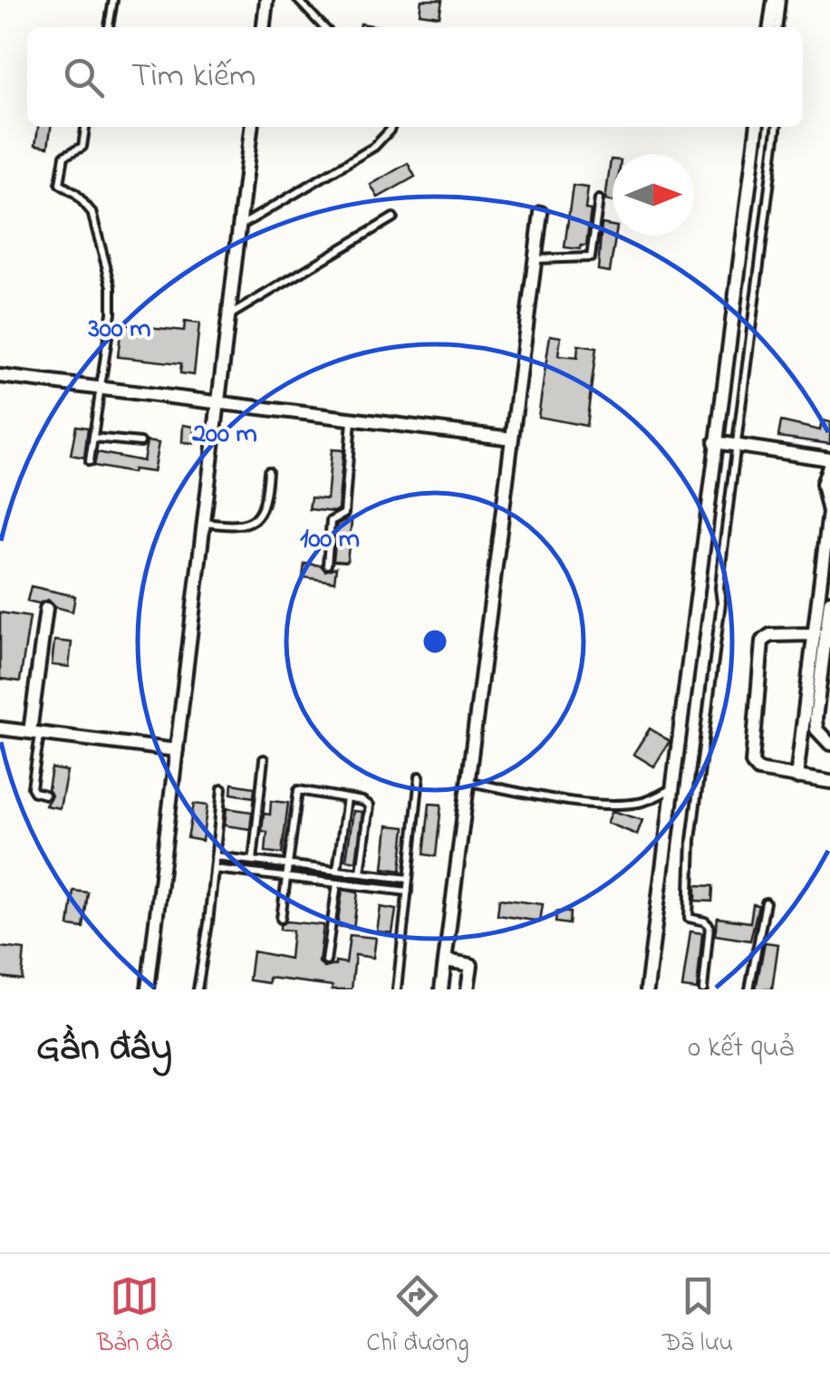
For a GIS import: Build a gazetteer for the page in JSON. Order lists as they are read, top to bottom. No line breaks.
{"north":"right","page":{"search":"Tìm kiếm","heading":["Gần đây","0 kết quả"],"nav":["Bản đồ","Chỉ đường","Đã lưu"]},"rings":["300 m","200 m","100 m"]}
